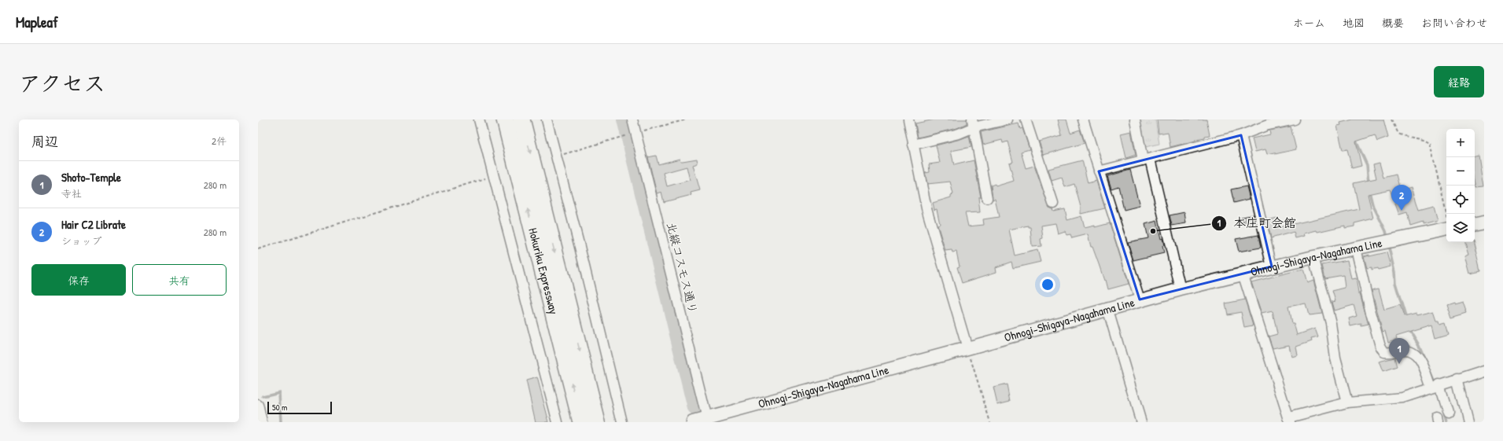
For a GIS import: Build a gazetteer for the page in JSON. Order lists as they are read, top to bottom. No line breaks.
{"streets":{"highway":["Hokuriku Expressway"],"main road":["Ohnogi-Shigaya-Nagahama Line"],"street":["北縦コスモス通り"]},"crossings":[["Ohnogi-Shigaya-Nagahama Line","北縦コスモス通り"]],"places":["本庄町会館"],"scale_bar":"50 m","page":{"header":"Mapleaf","nav":["ホーム","地図","概要","お問い合わせ"],"title":"アクセス","buttons":["経路",["保存","共有"]],"heading":["周辺","2件"],"map_buttons":["+","−"],"list":[{"mark":"1","name":"Shoto-Temple","note":"寺社","value":"280 m"},{"mark":"2","name":"Hair C2 Librate","note":"ショップ","value":"280 m"}],"pins":["2","1"],"scale":"50 m"}}
